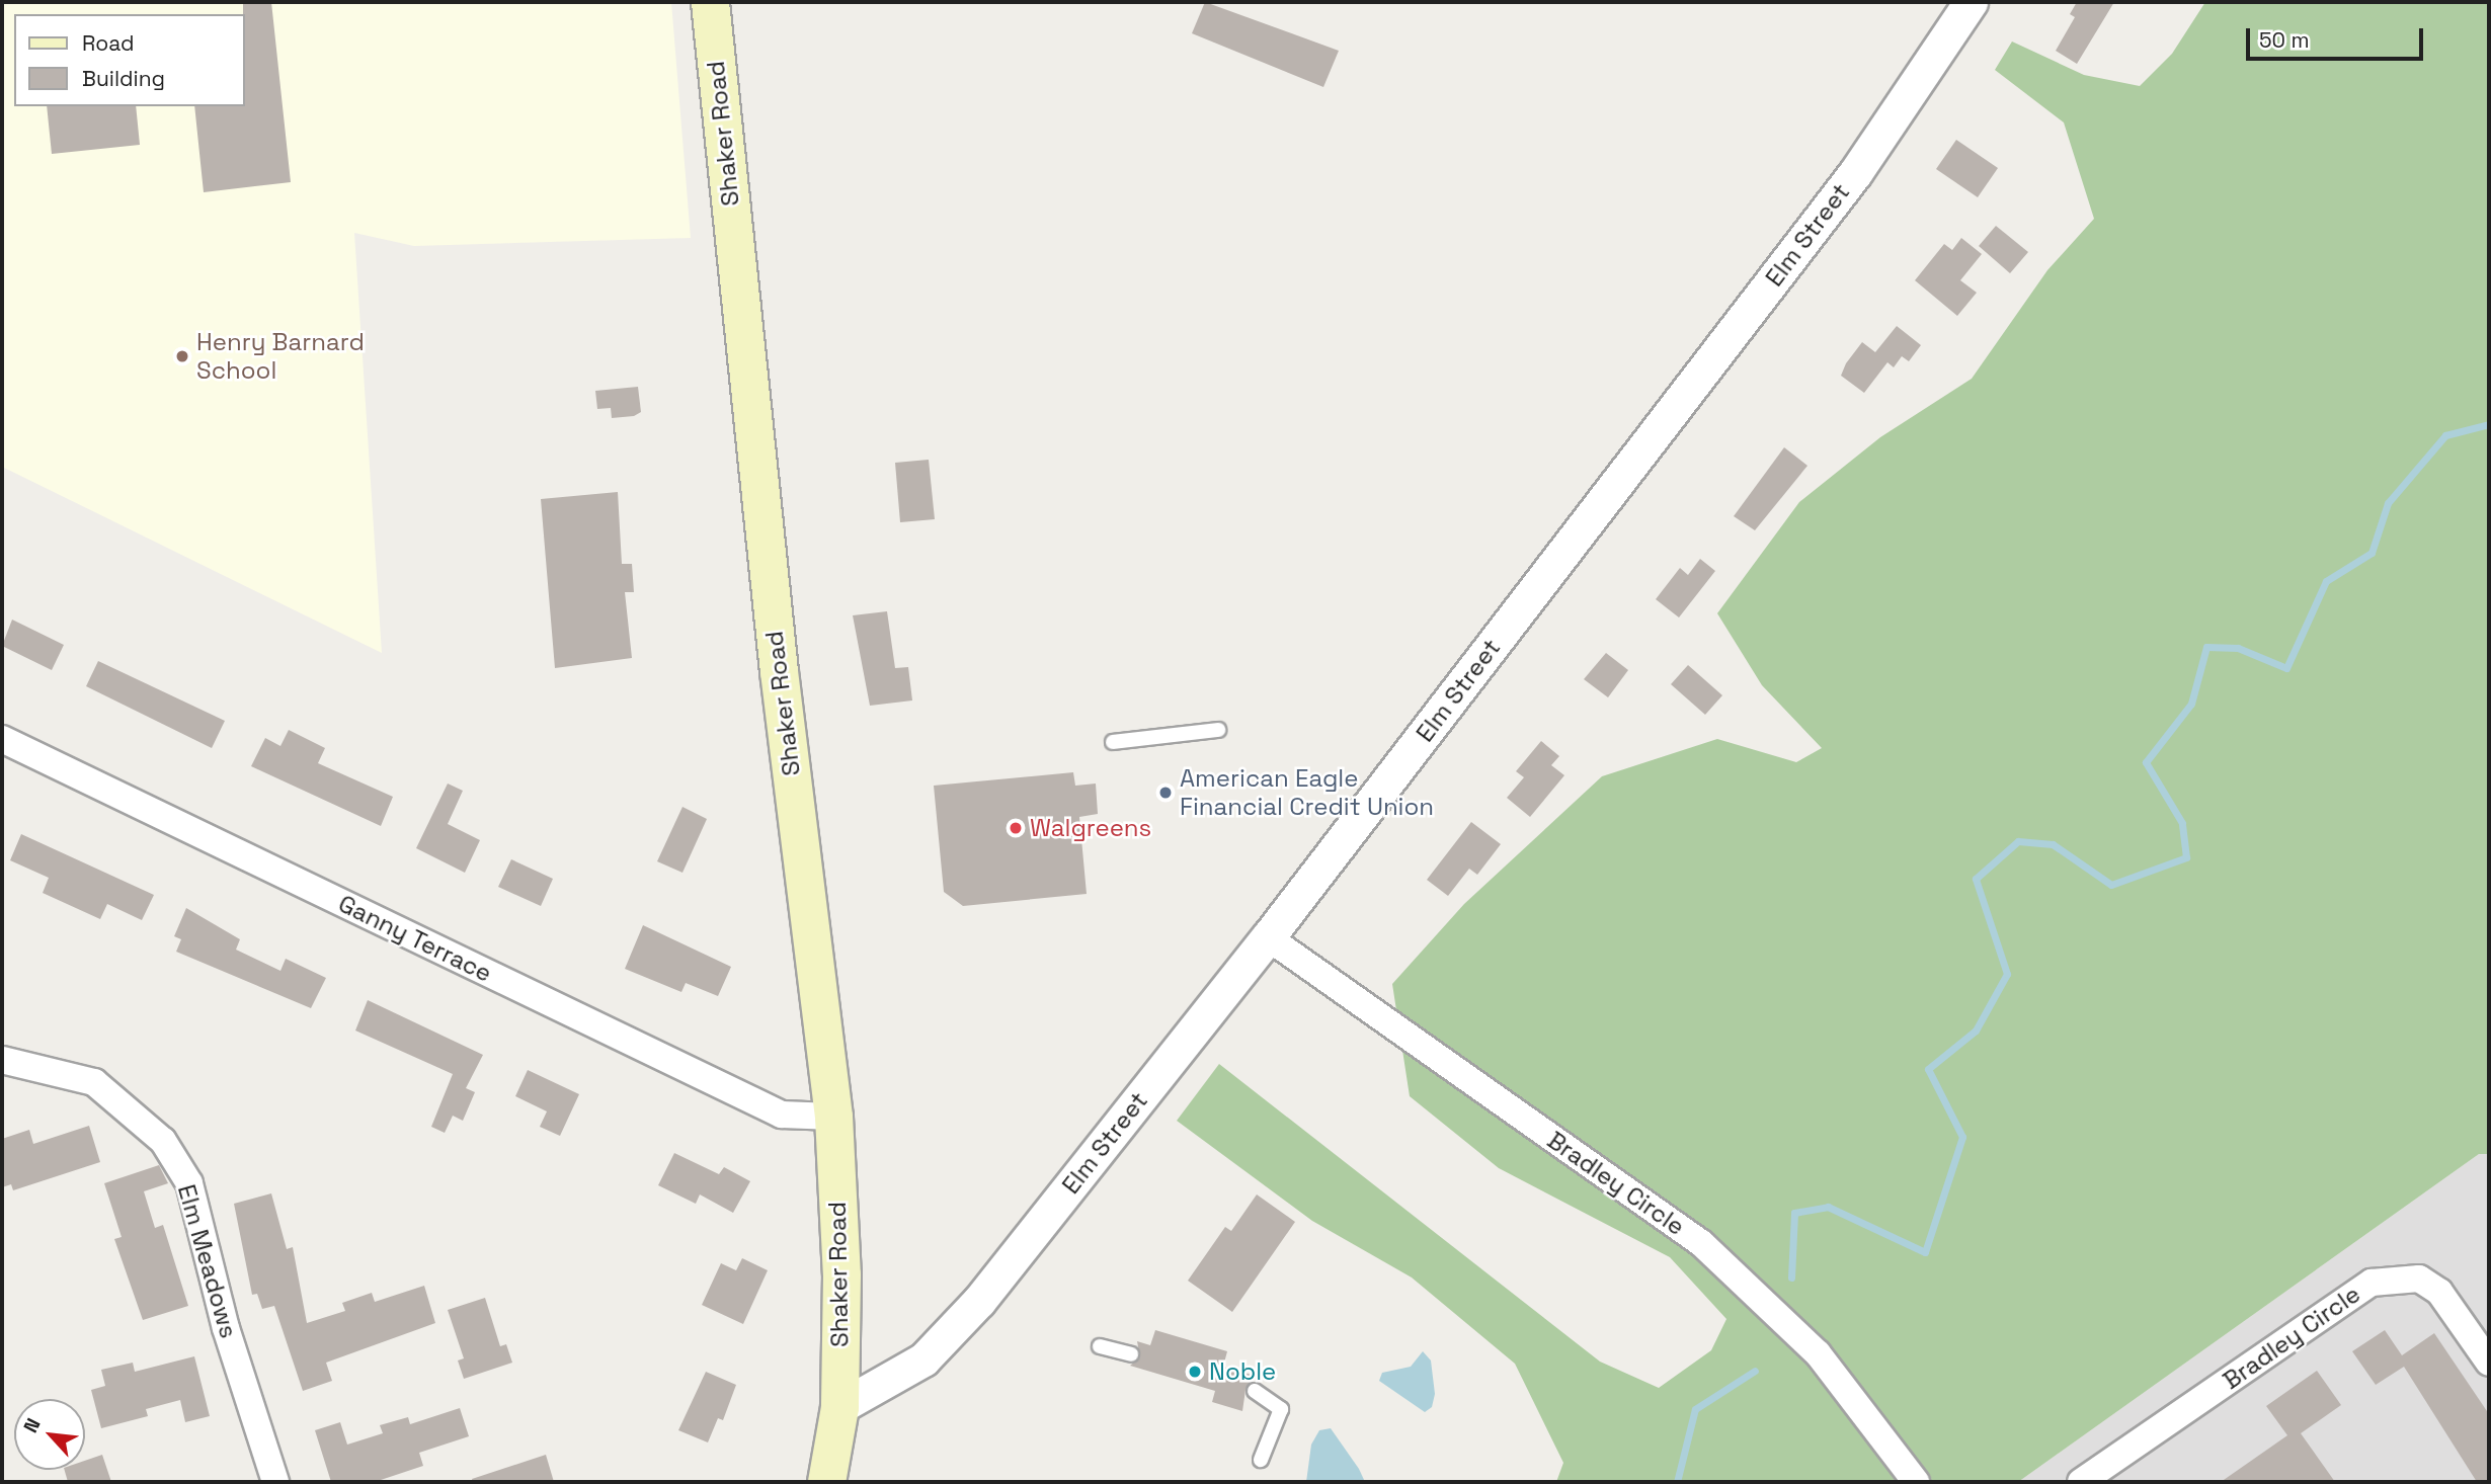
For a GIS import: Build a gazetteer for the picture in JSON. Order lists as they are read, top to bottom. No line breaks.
{"streets":{"main road":["Shaker Road"],"street":["Elm Street","Ganny Terrace","Bradley Circle","Elm Meadows"]},"crossings":[["Shaker Road","Elm Street"],["Shaker Road","Ganny Terrace"],["Elm Street","Bradley Circle"]],"places":["Henry Barnard School","American Eagle Financial Credit Union","Walgreens","Noble"],"legend":["Road","Building"],"scale_bar":"50 m","north":"top left"}
